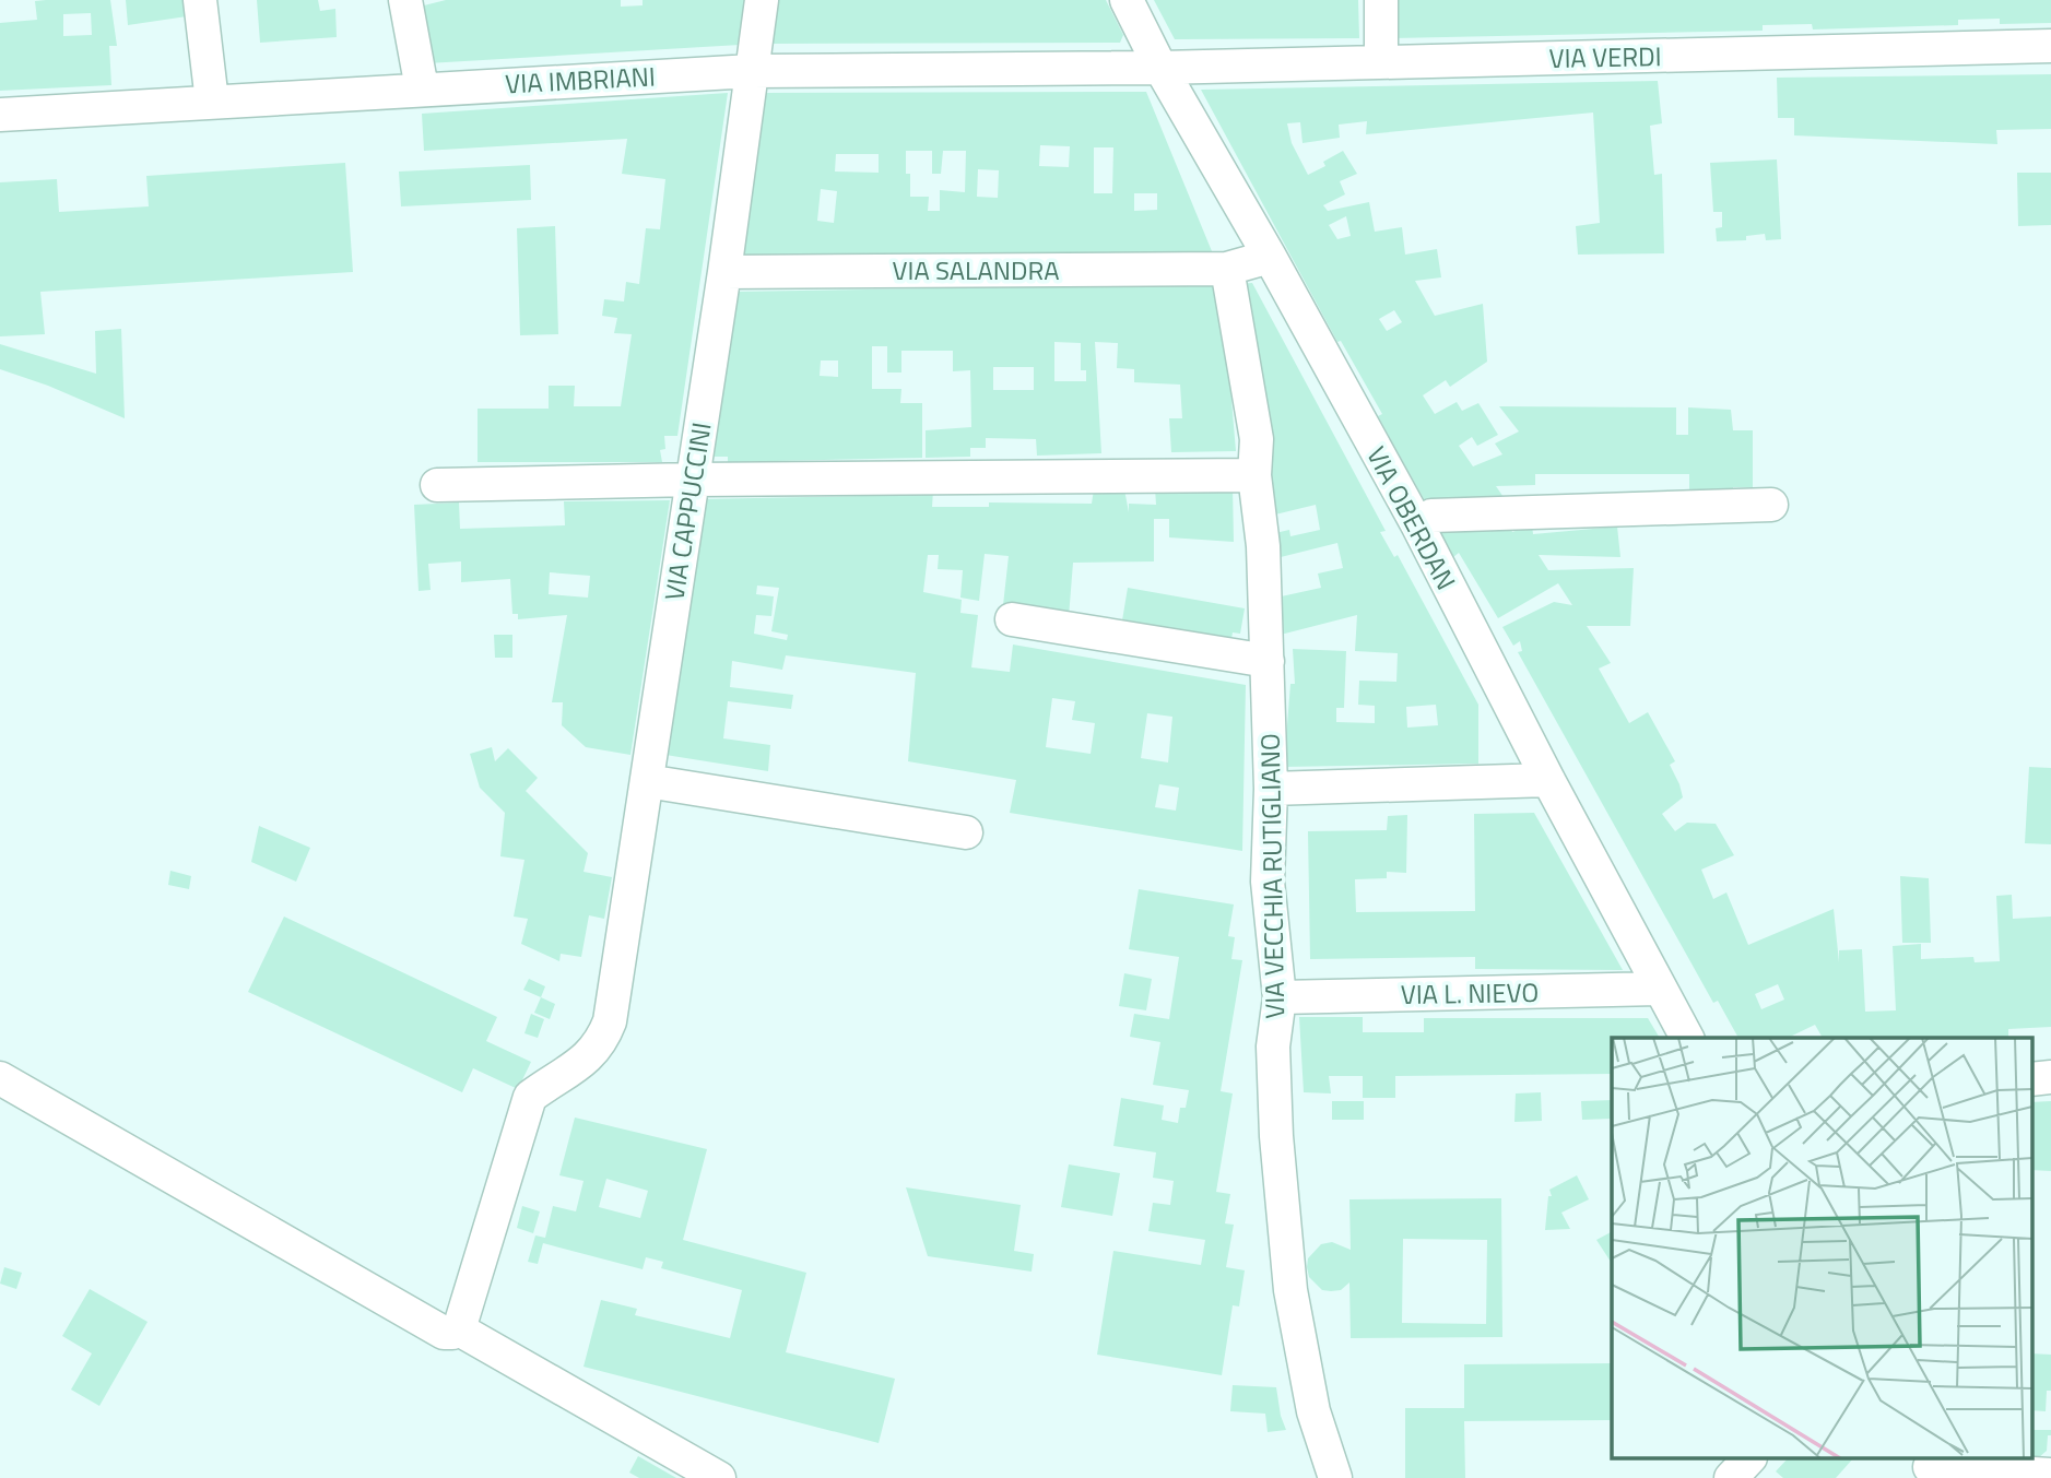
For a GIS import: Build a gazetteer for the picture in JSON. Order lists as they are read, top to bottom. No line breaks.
{"streets":{"street":["VIA VERDI","VIA IMBRIANI","VIA SALANDRA","VIA CAPPUCCINI","VIA OBERDAN","VIA VECCHIA RUTIGLIANO","VIA L. NIEVO"]},"crossings":[["VIA VERDI","VIA IMBRIANI"],["VIA VERDI","VIA OBERDAN"],["VIA IMBRIANI","VIA CAPPUCCINI"],["VIA IMBRIANI","VIA OBERDAN"],["VIA SALANDRA","VIA CAPPUCCINI"],["VIA SALANDRA","VIA VECCHIA RUTIGLIANO"],["VIA OBERDAN","VIA L. NIEVO"],["VIA VECCHIA RUTIGLIANO","VIA L. NIEVO"]]}
